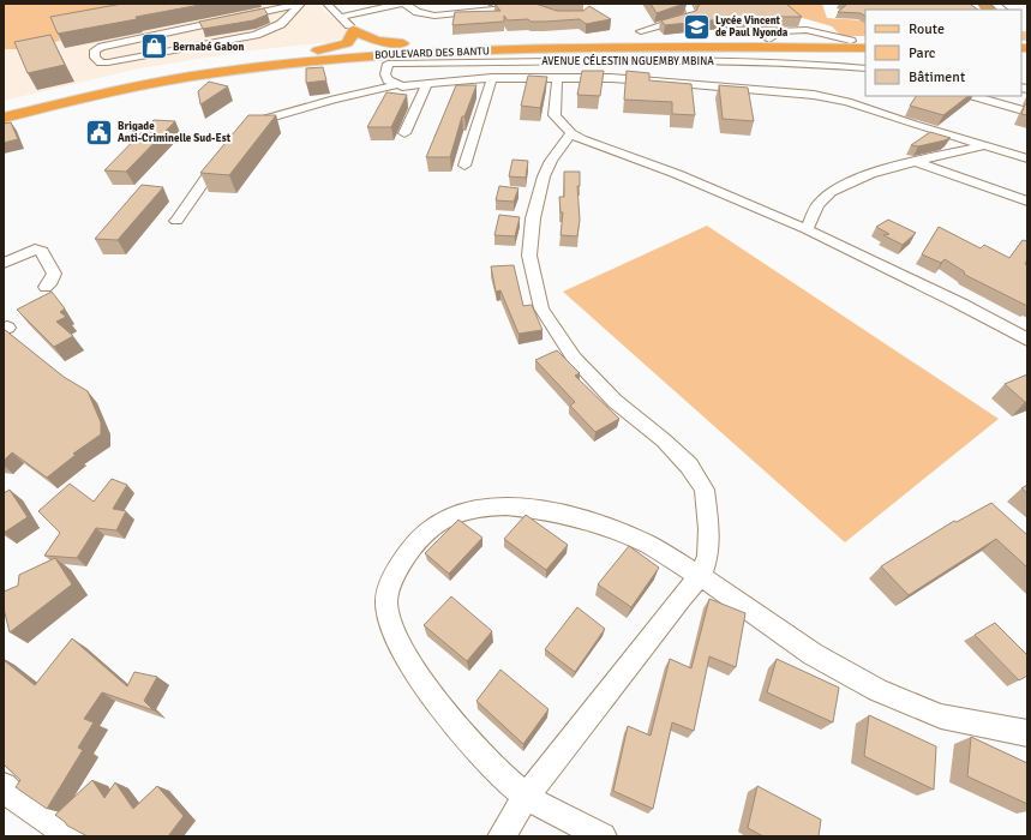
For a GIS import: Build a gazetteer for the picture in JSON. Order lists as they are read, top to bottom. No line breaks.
{"streets":{"highway":["BOULEVARD DES BANTU"],"street":["AVENUE CÉLESTIN NGUEMBY MBINA"]},"places":{"school or university":["Lycée Vincent de Paul Nyonda"],"shop":["Bernabé Gabon"],"public building":["Brigade Anti-Criminelle Sud-Est"]},"legend":["Route","Parc","Bâtiment"]}
